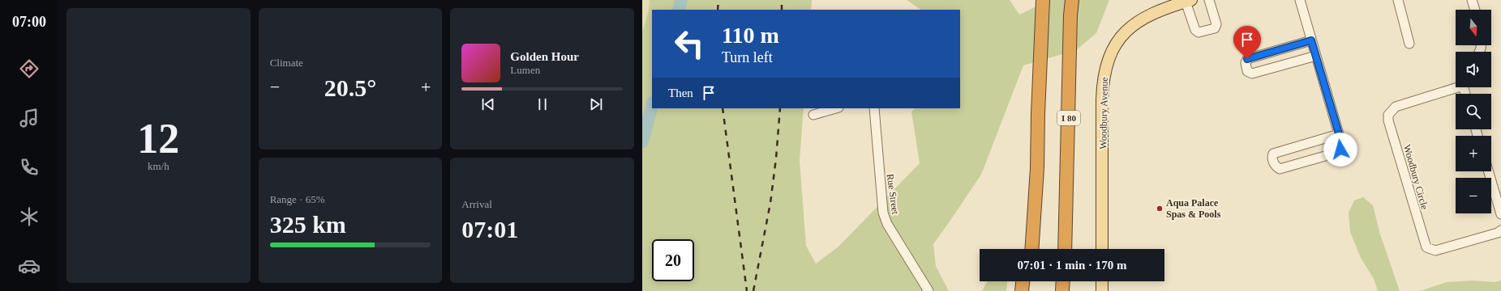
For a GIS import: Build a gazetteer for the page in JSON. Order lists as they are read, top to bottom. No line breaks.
{"streets":{"highway":["I 80"],"main road":["Woodbury Avenue"],"street":["Woodbury Circle","Rue Street"]},"places":["Aqua Palace Spas & Pools"],"north":"bottom","page":{"tabs":"07:00","tile":[["12","km/h"],"Climate",["Range · 65%","325 km"],["Arrival","07:01"]],"map_buttons":["+","−"],"turn":["110 m","Turn left"],"song":["Golden Hour","Lumen"],"heat":["−","20.5°","+"],"then":"Then","limit":"20","trip":"07:01 · 1 min · 170 m"}}
